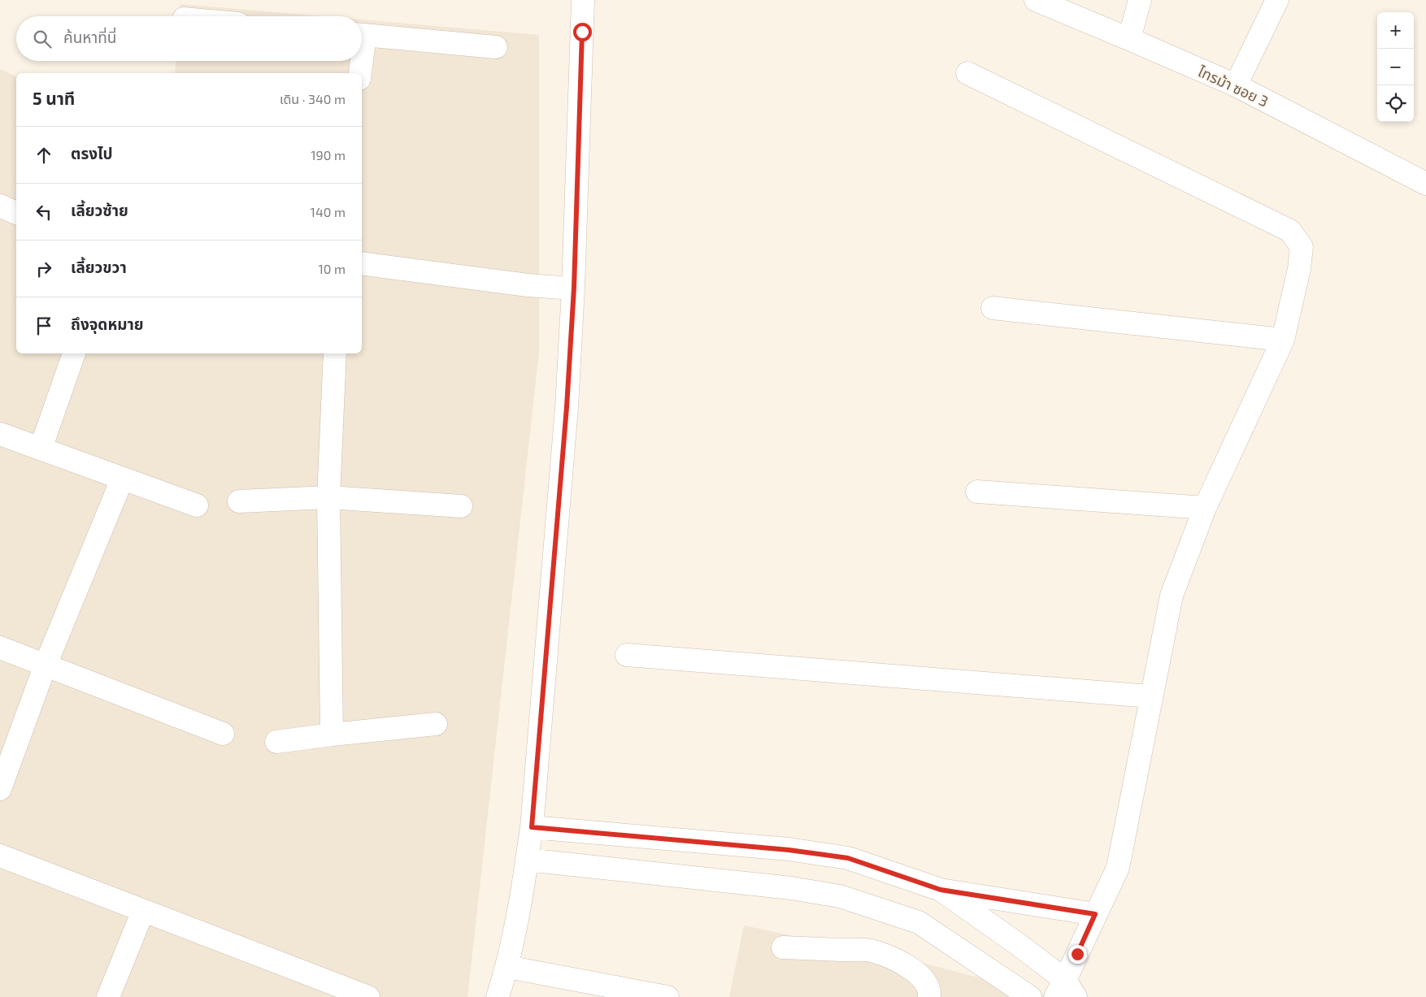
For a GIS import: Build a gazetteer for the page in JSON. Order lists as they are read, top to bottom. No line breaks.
{"streets":{"street":["ไทรม้า ซอย 3"]},"page":{"map_buttons":["+","−"],"search":"ค้นหาที่นี่","heading":["5 นาที","เดิน · 340 m"],"list":[["ตรงไป","190 m"],["เลี้ยวซ้าย","140 m"],["เลี้ยวขวา","10 m"],"ถึงจุดหมาย"]}}
